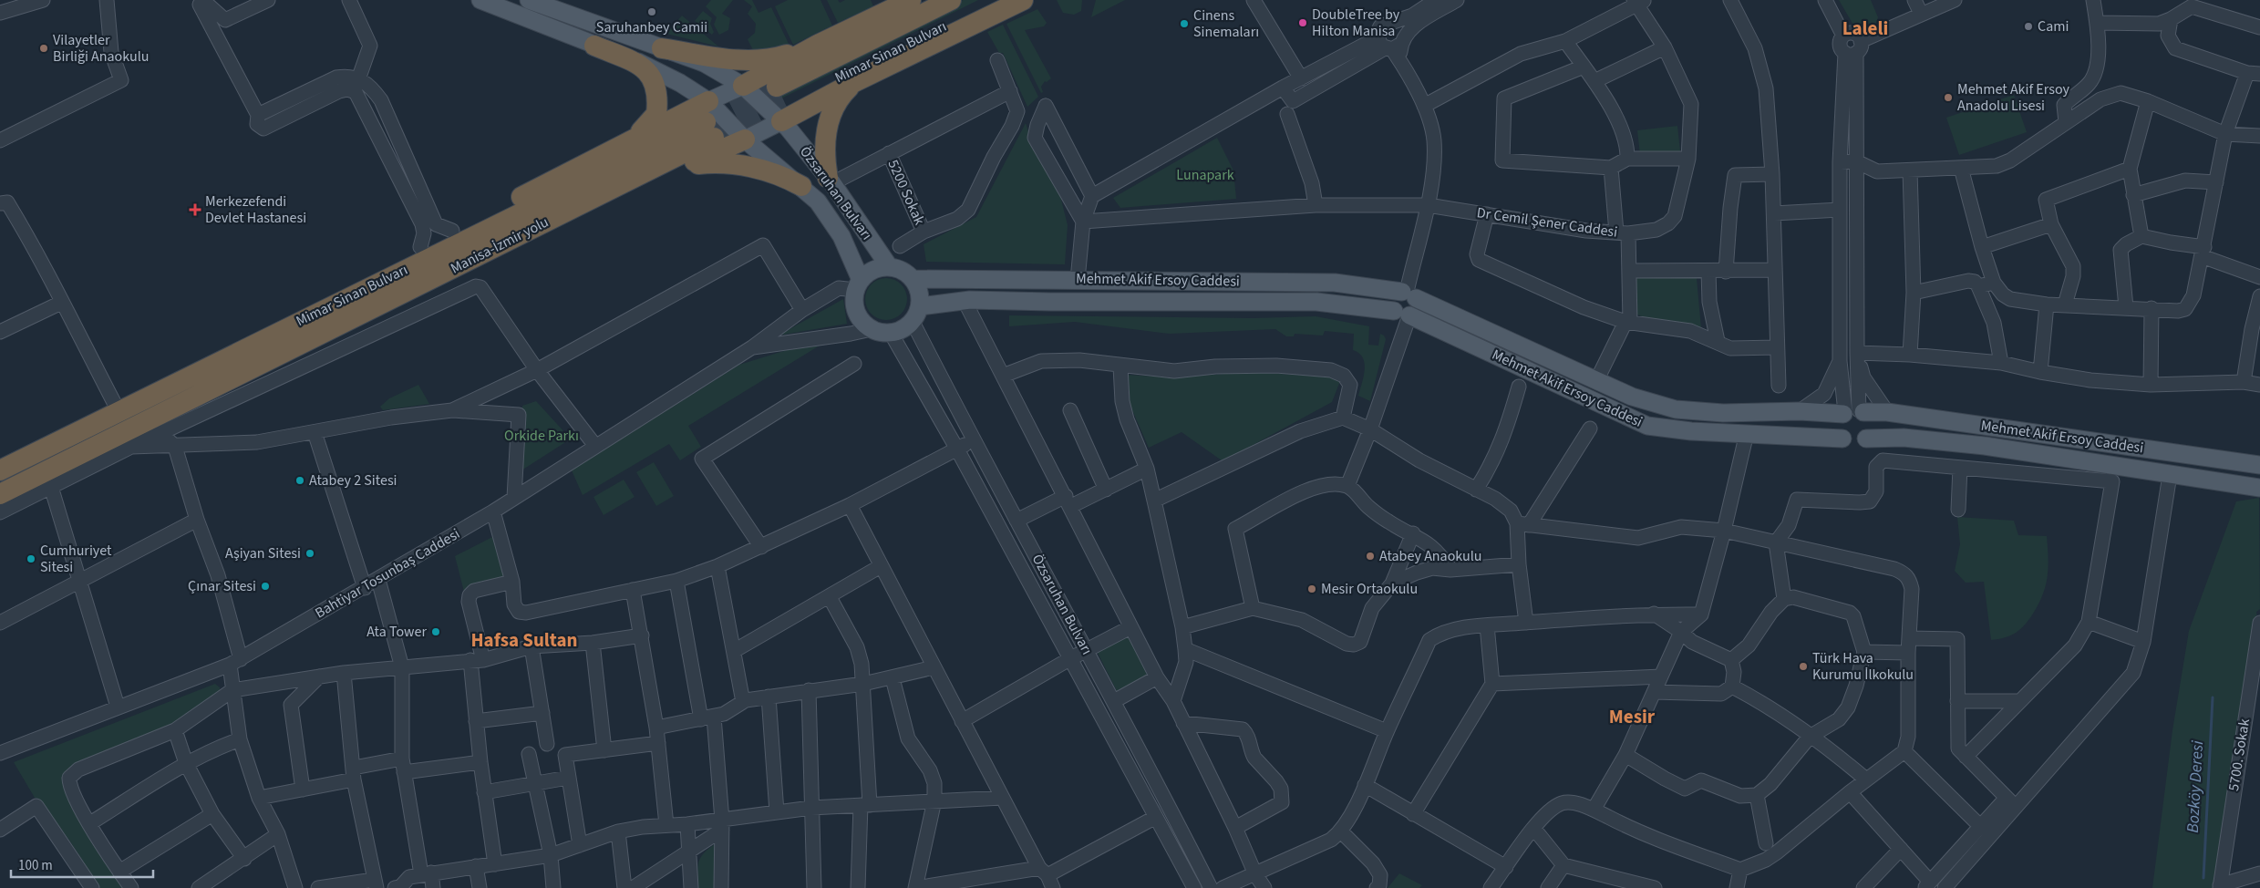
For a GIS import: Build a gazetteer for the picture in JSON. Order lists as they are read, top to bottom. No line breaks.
{"streets":{"highway":["Mimar Sinan Bulvarı","Manisa-İzmir yolu"],"main road":["Özsaruhan Bulvarı","Mehmet Akif Ersoy Caddesi"],"street":["5200 Sokak","Dr Cemil Şener Caddesi","Bahtiyar Tosunbaş Caddesi","5700. Sokak"]},"crossings":[["Mimar Sinan Bulvarı","Özsaruhan Bulvarı"],["Mimar Sinan Bulvarı","Manisa-İzmir yolu"],["Özsaruhan Bulvarı","Manisa-İzmir yolu"],["Özsaruhan Bulvarı","Mehmet Akif Ersoy Caddesi"],["Özsaruhan Bulvarı","Bahtiyar Tosunbaş Caddesi"],["Mehmet Akif Ersoy Caddesi","Bahtiyar Tosunbaş Caddesi"]],"districts":["Laleli","Hafsa Sultan","Mesir"],"water":["Bozköy Deresi"],"parks":["Lunapark","Orkide Parkı"],"places":{"other":["Saruhanbey Camii","DoubleTree by Hilton Manisa","Cinens Sinemaları","Cami","Vilayetler Birliği Anaokulu","Mehmet Akif Ersoy Anadolu Lisesi","Atabey 2 Sitesi","Aşiyan Sitesi","Atabey Anaokulu","Cumhuriyet Sitesi","Çınar Sitesi","Mesir Ortaokulu","Ata Tower","Türk Hava Kurumu İlkokulu"],"health":["Merkezefendi Devlet Hastanesi"]},"scale_bar":"100 m"}
